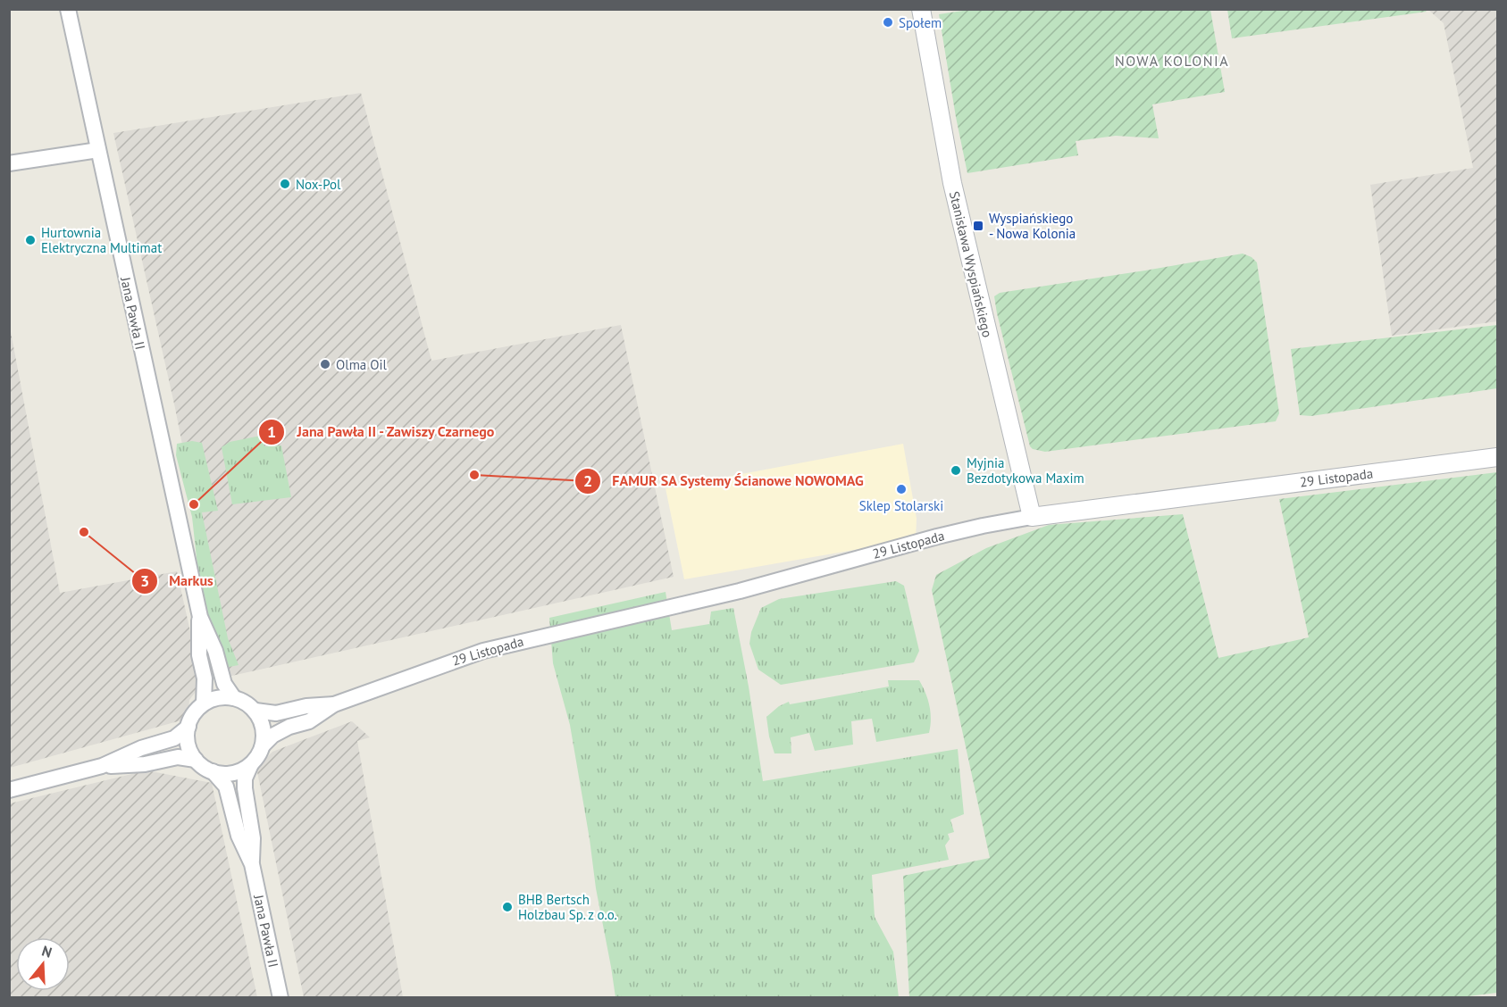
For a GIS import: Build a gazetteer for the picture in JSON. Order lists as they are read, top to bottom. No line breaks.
{"streets":{"street":["Stanisława Wyspiańskiego","Jana Pawła II","29 Listopada"]},"crossings":[["Stanisława Wyspiańskiego","29 Listopada"],["Jana Pawła II","29 Listopada"]],"districts":["NOWA KOLONIA"],"places":{"other":["Społem","Nox-Pol","Hurtownia Elektryczna Multimat","Olma Oil","Myjnia Bezdotykowa Maxim","FAMUR SA Systemy Ścianowe NOWOMAG","Sklep Stolarski","Jana Pawła II - Zawiszy Czarnego","Markus","BHB Bertsch Holzbau Sp. z o.o."],"transit":["Wyspiańskiego - Nowa Kolonia"]},"north":"top"}
